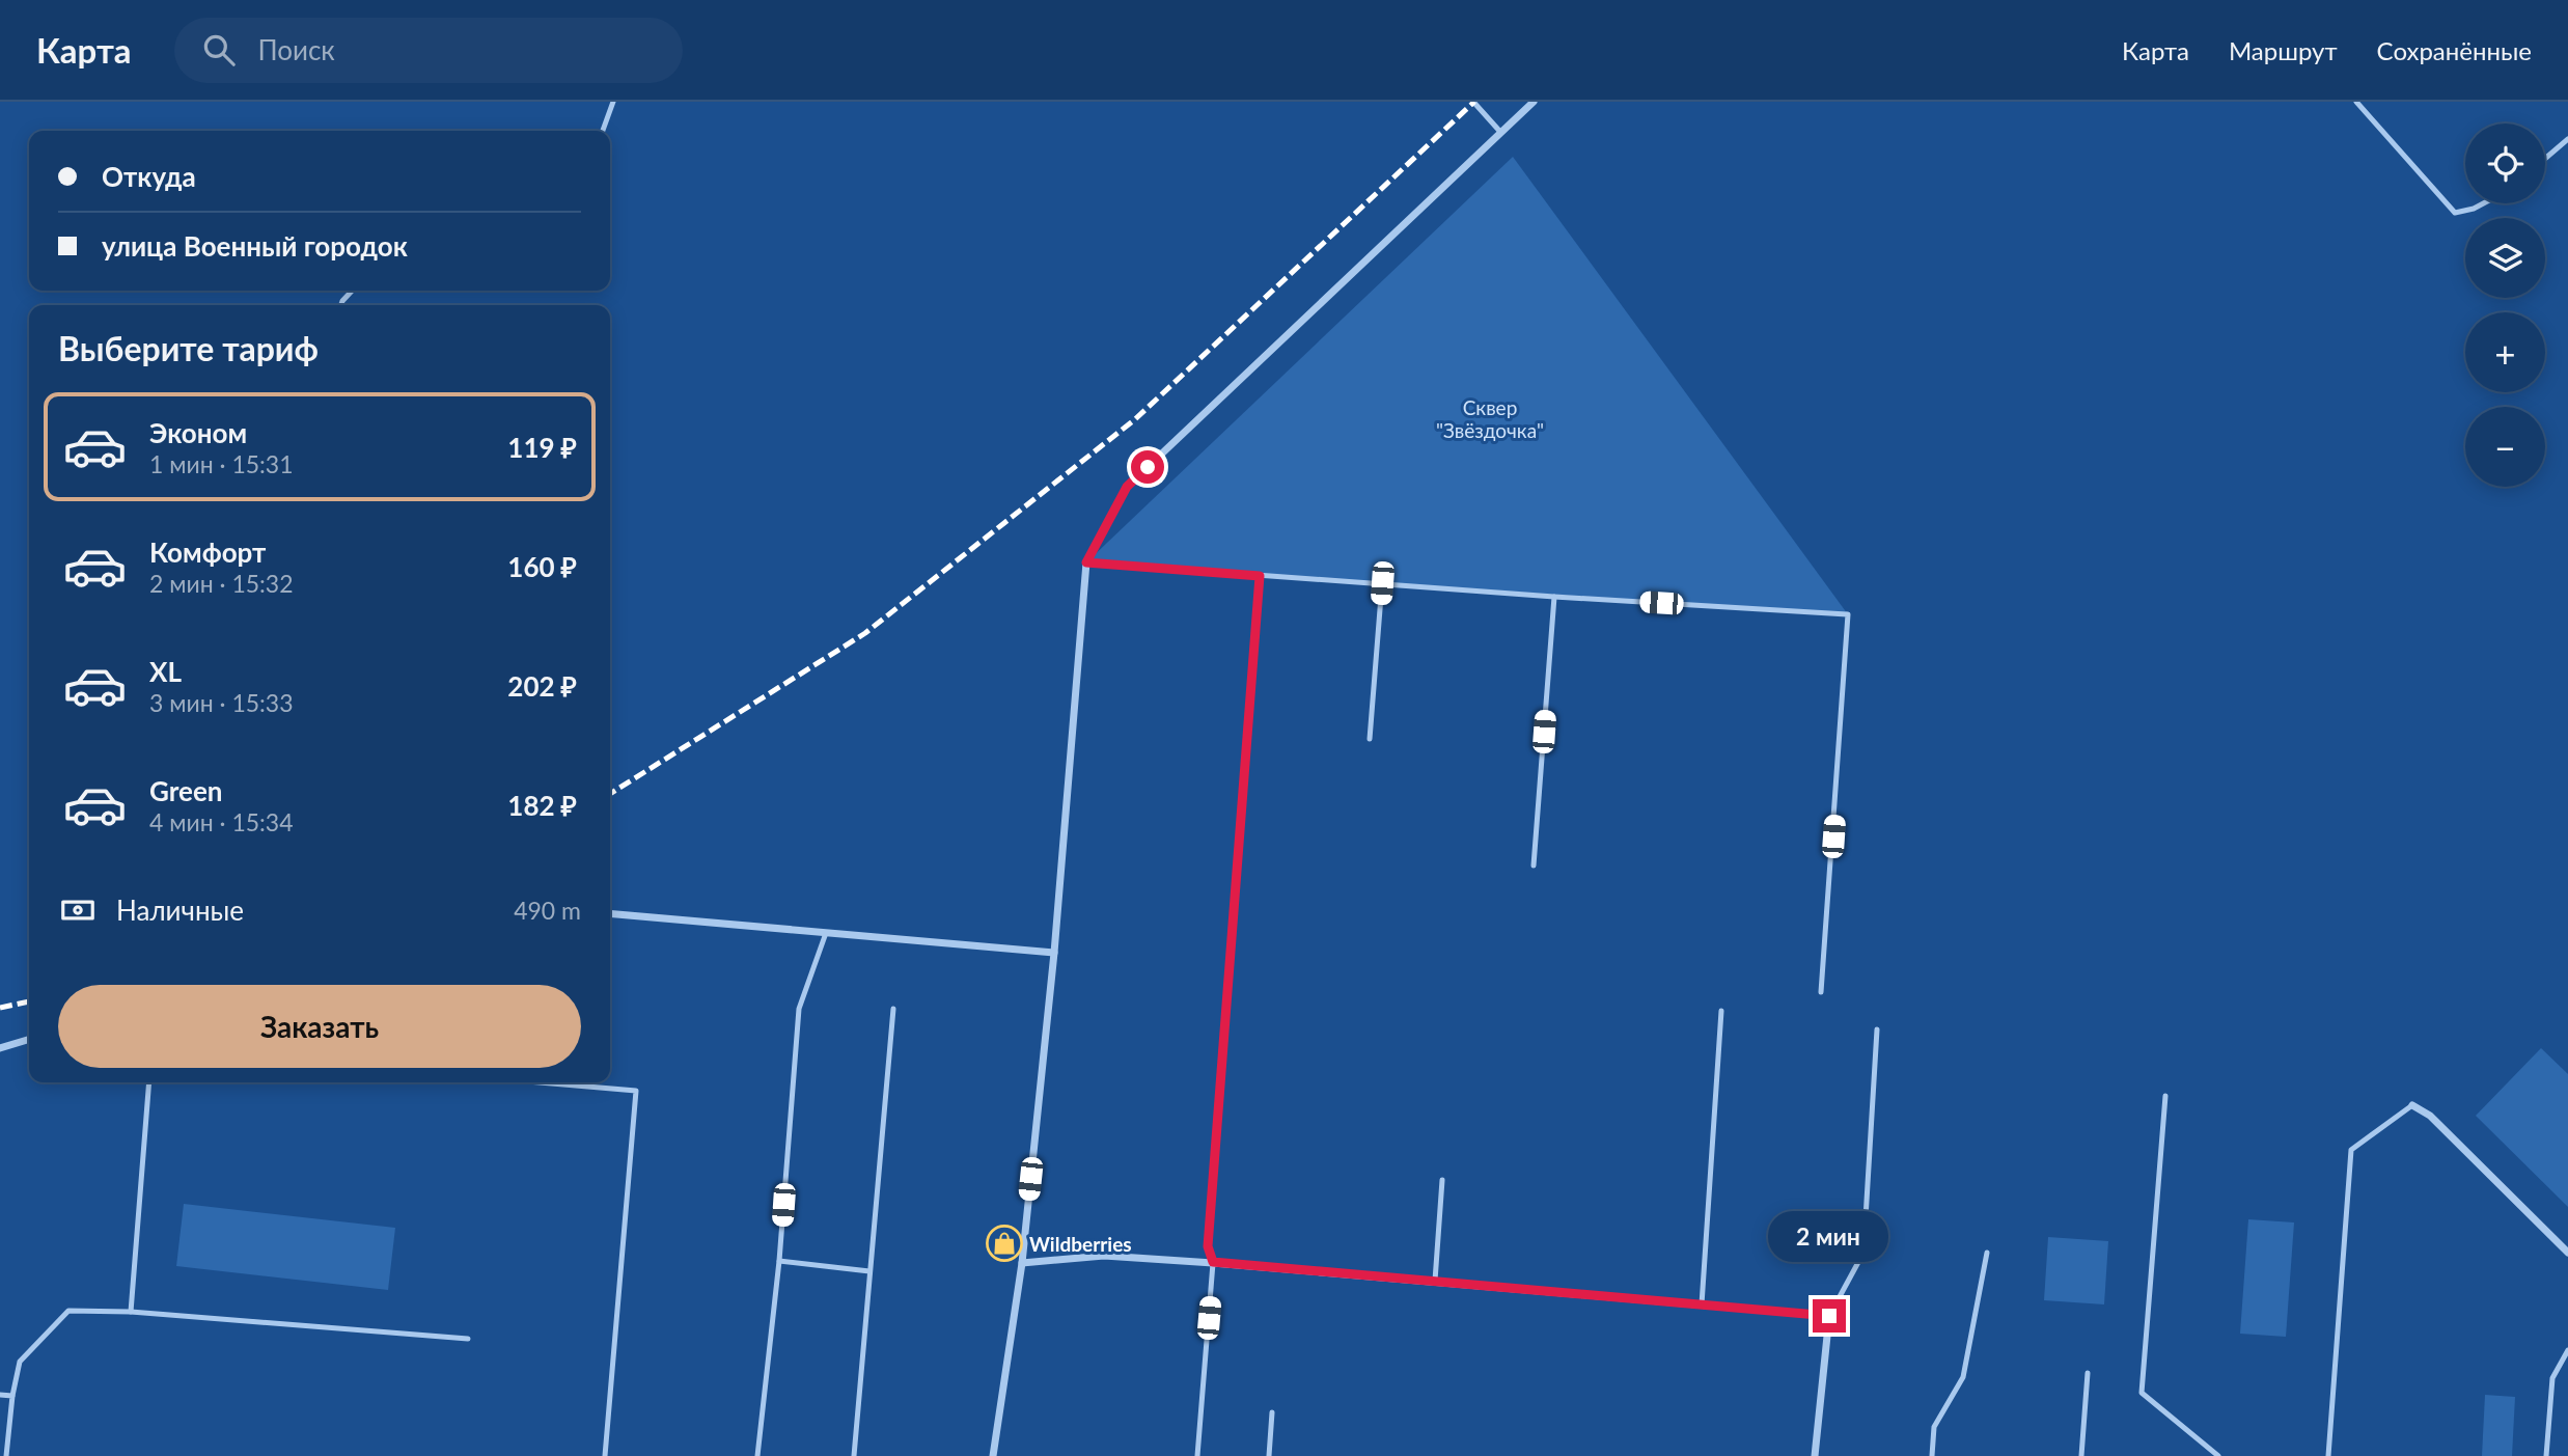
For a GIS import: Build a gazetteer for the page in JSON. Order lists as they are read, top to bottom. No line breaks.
{"parks":["Сквер \"Звёздочка\""],"places":{"shop":["Wildberries"]},"page":{"header":"Карта","search":"Поиск","nav":["Карта","Маршрут","Сохранённые"],"map_buttons":["+","−"],"banner":["Откуда","улица Военный городок"],"heading":"Выберите тариф","list":[{"name":"Эконом","note":"1 мин · 15:31","value":"119 ₽"},{"name":"Комфорт","note":"2 мин · 15:32","value":"160 ₽"},{"name":"XL","note":"3 мин · 15:33","value":"202 ₽"},{"name":"Green","note":"4 мин · 15:34","value":"182 ₽"}],"pay":["Наличные","490 m"],"buttons":"Заказать","bubble":"2 мин"}}
